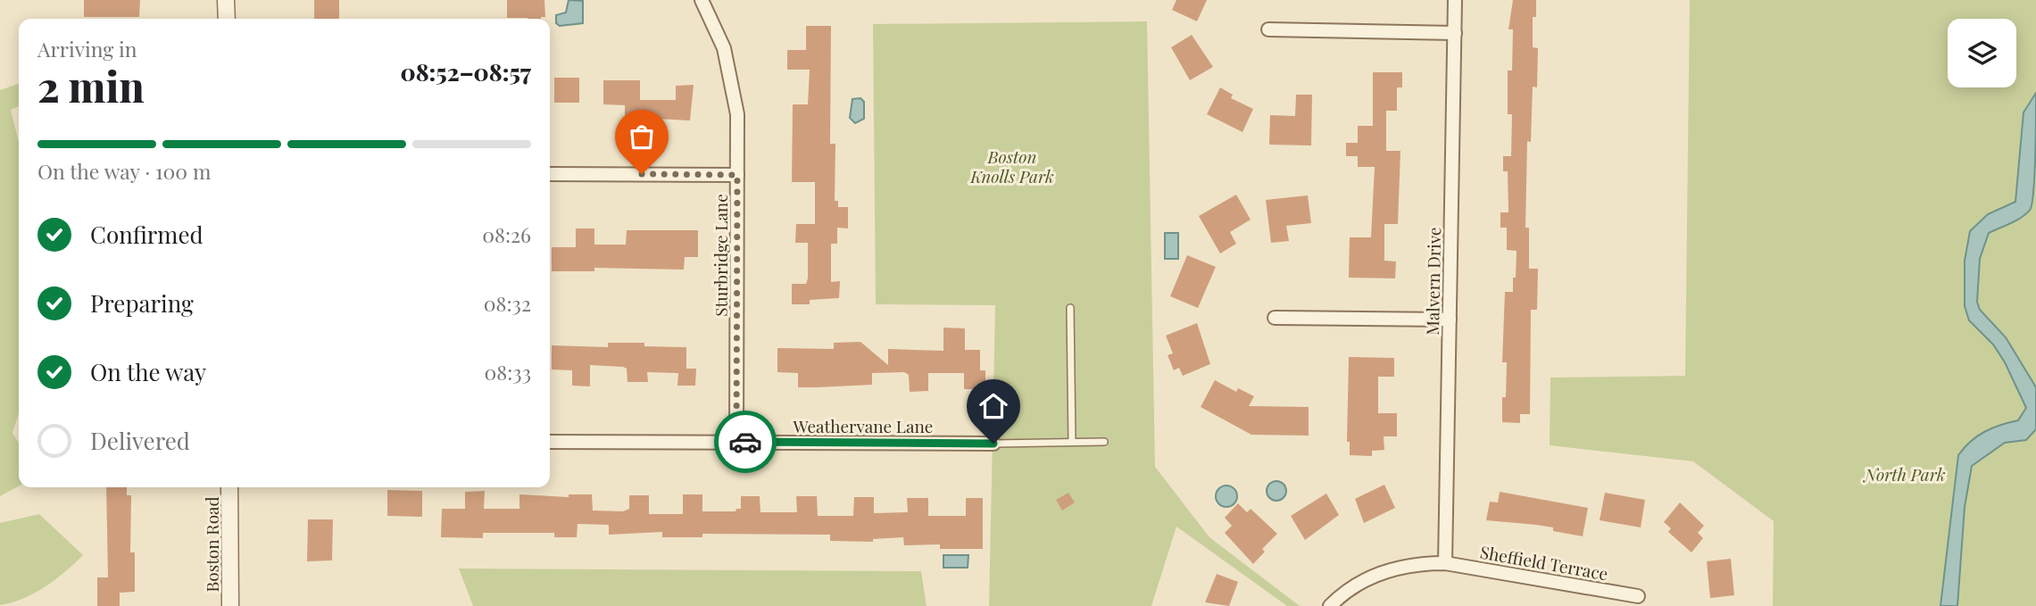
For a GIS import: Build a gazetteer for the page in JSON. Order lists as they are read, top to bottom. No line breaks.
{"streets":{"street":["Sturbridge Lane","Malvern Drive","Weathervane Lane","Boston Road","Sheffield Terrace"]},"crossings":[["Sturbridge Lane","Weathervane Lane"],["Malvern Drive","Sheffield Terrace"]],"parks":["Boston Knolls Park","North Park"],"page":{"heading":["2 min","Arriving in","08:52–08:57"],"bar":"On the way · 100 m","list":[["Confirmed","08:26"],["Preparing","08:32"],["On the way","08:33"],"Delivered"]}}
